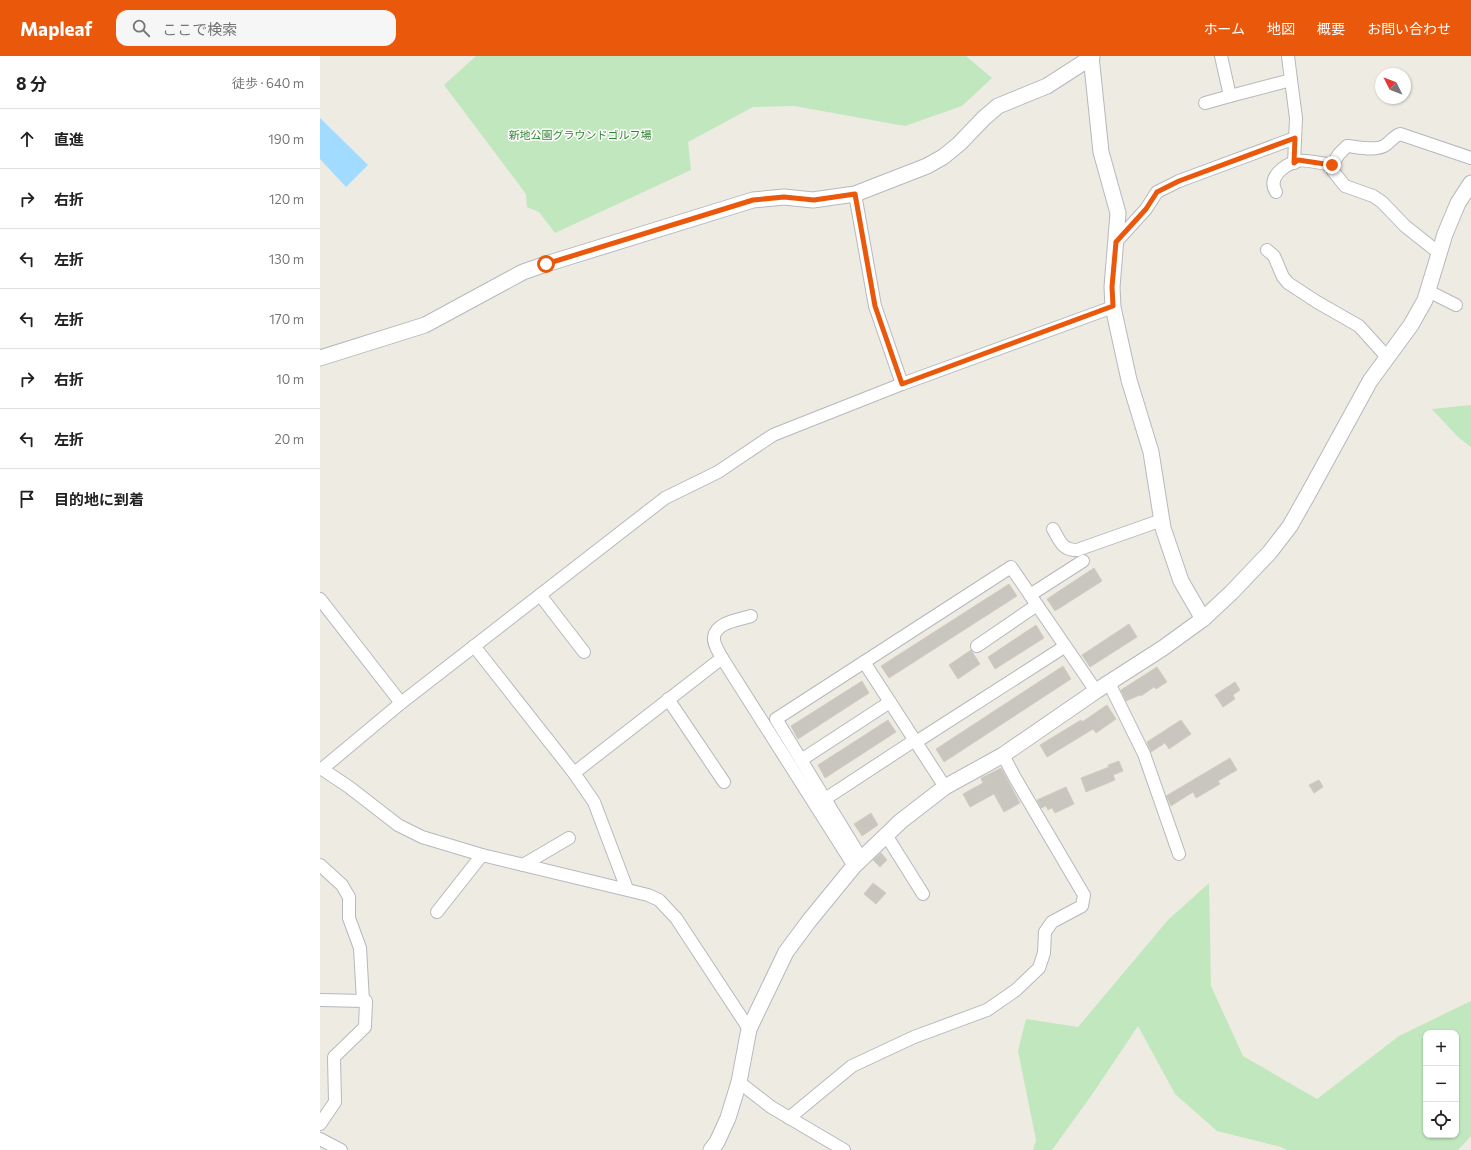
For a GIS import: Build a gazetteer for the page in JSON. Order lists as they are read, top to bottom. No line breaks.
{"parks":["新地公園グラウンドゴルフ場"],"north":"top left","page":{"header":"Mapleaf","search":"ここで検索","nav":["ホーム","地図","概要","お問い合わせ"],"heading":["8 分","徒歩 · 640 m"],"list":[["直進","190 m"],["右折","120 m"],["左折","130 m"],["左折","170 m"],["右折","10 m"],["左折","20 m"],"目的地に到着"],"map_buttons":["+","−"]}}
